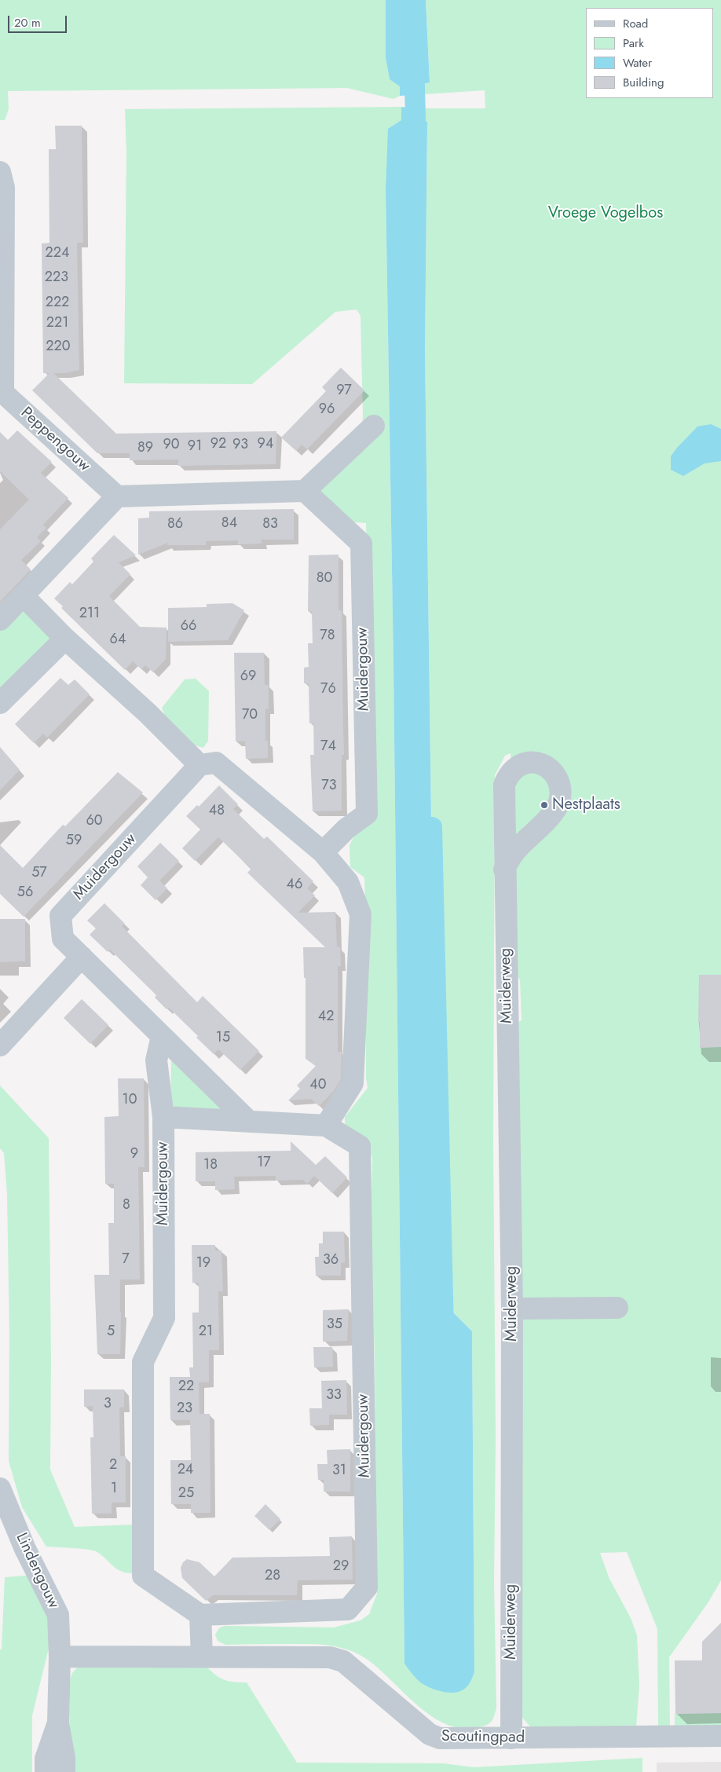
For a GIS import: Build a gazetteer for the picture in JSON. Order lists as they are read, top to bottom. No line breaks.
{"streets":{"street":["Peppengouw","Muidergouw","Muiderweg","Lindengouw","Scoutingpad"]},"crossings":[["Muiderweg","Scoutingpad"]],"parks":["Vroege Vogelbos"],"places":["Nestplaats"],"house_numbers":["224","223","222","221","220","97","96","92","94","90","93","91","89","84","86","83","80","211","66","78","64","69","76","70","74","73","48","60","59","57","46","56","42","15","40","10","9","17","18","8","7","36","19","35","5","21","22","33","3","23","2","24","31","1","25","29","28"],"legend":["Road","Park","Water","Building"],"scale_bar":"20 m"}
